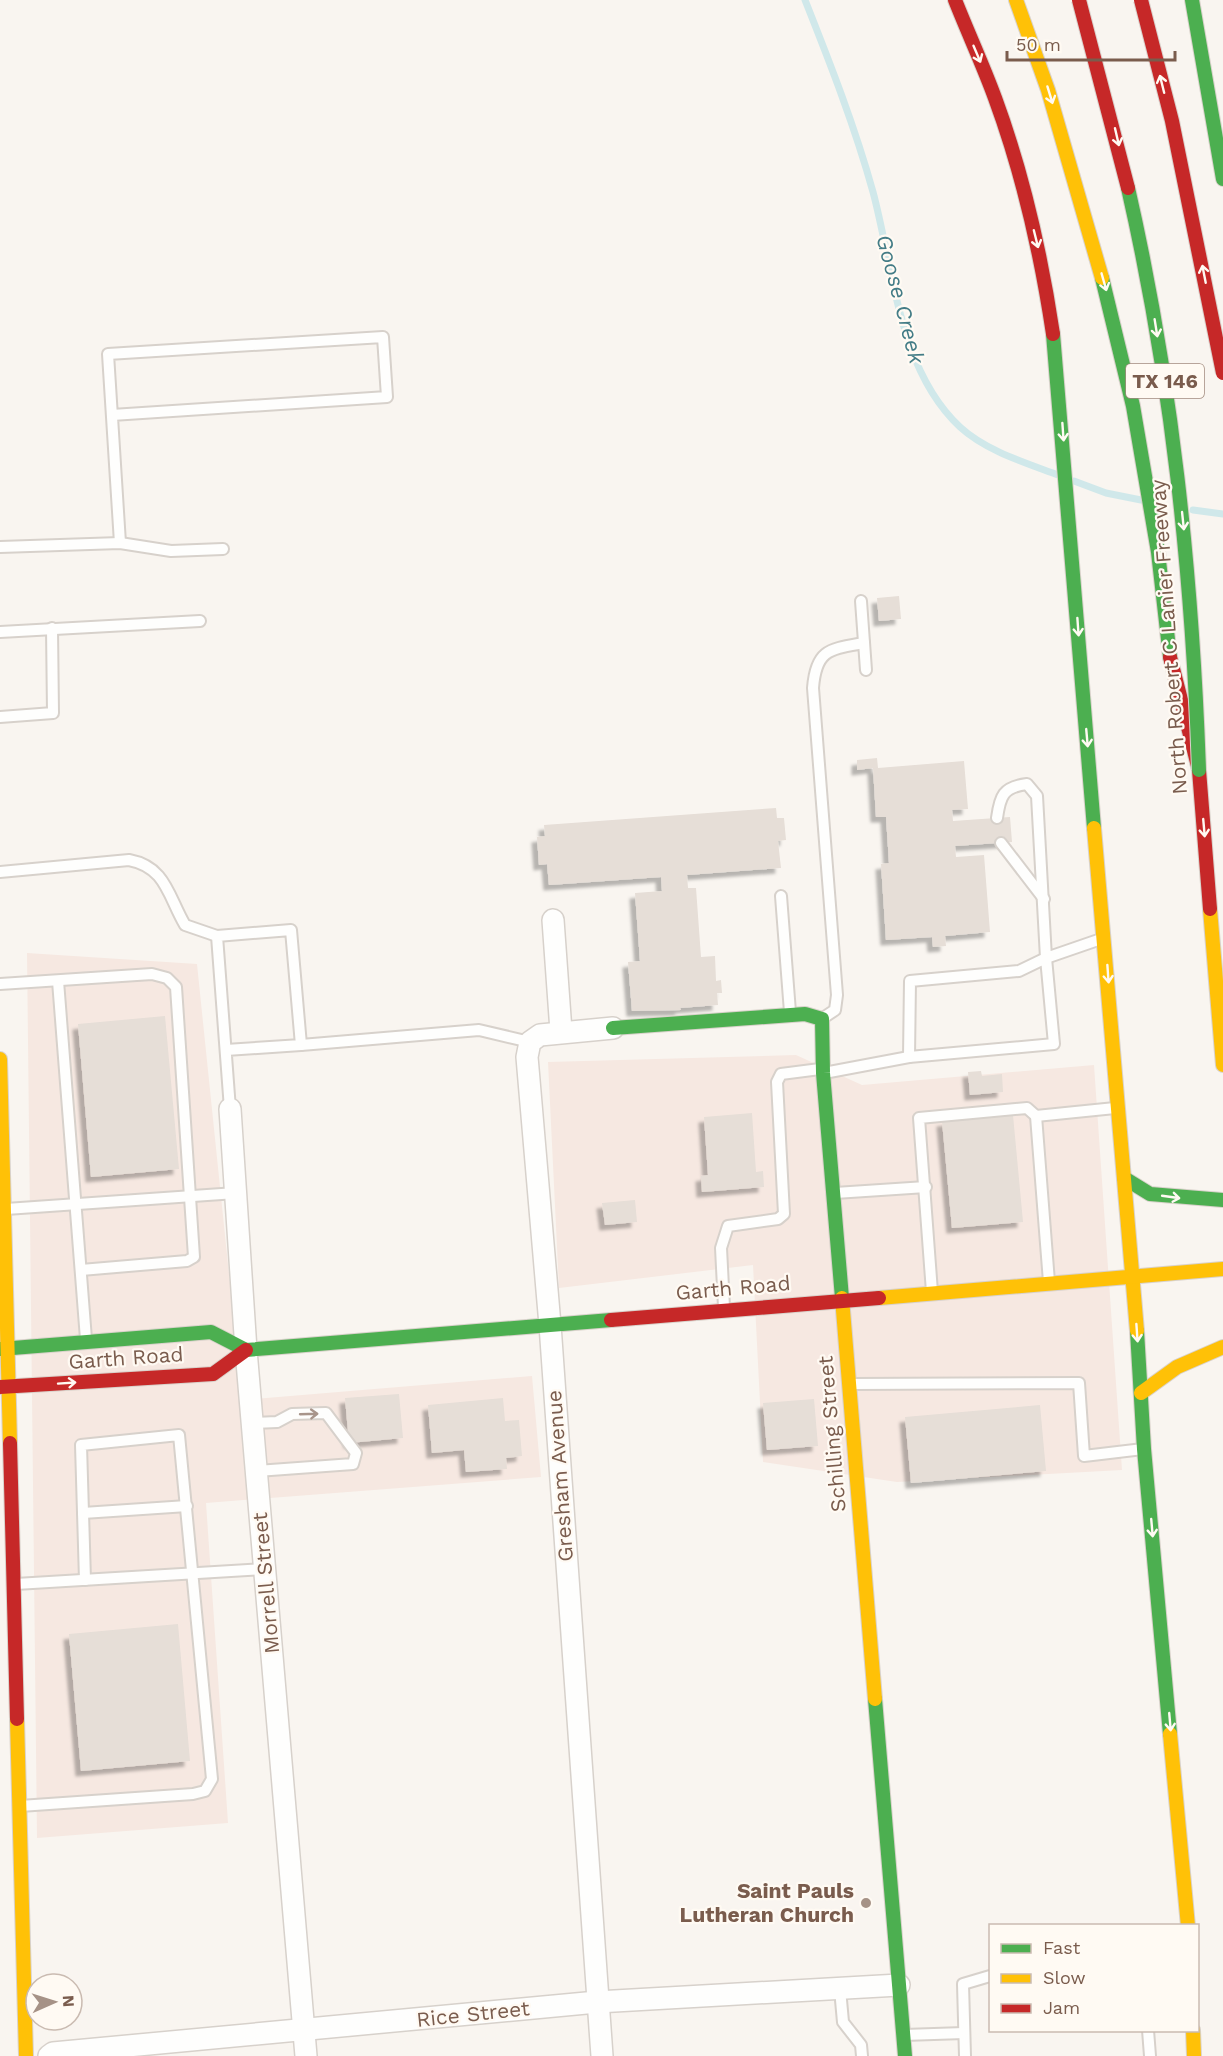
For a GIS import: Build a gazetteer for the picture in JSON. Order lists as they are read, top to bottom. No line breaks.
{"streets":{"main road":["TX 146","North Robert C Lanier Freeway","Garth Road","Schilling Street"],"street":["Gresham Avenue","Morrell Street","Rice Street"]},"crossings":[["Garth Road","Schilling Street"],["Garth Road","Gresham Avenue"],["Garth Road","Morrell Street"],["Schilling Street","Rice Street"],["Gresham Avenue","Rice Street"],["Morrell Street","Rice Street"]],"water":["Goose Creek"],"places":["Saint Pauls Lutheran Church"],"legend":["Fast","Slow","Jam"],"scale_bar":"50 m","north":"right"}
